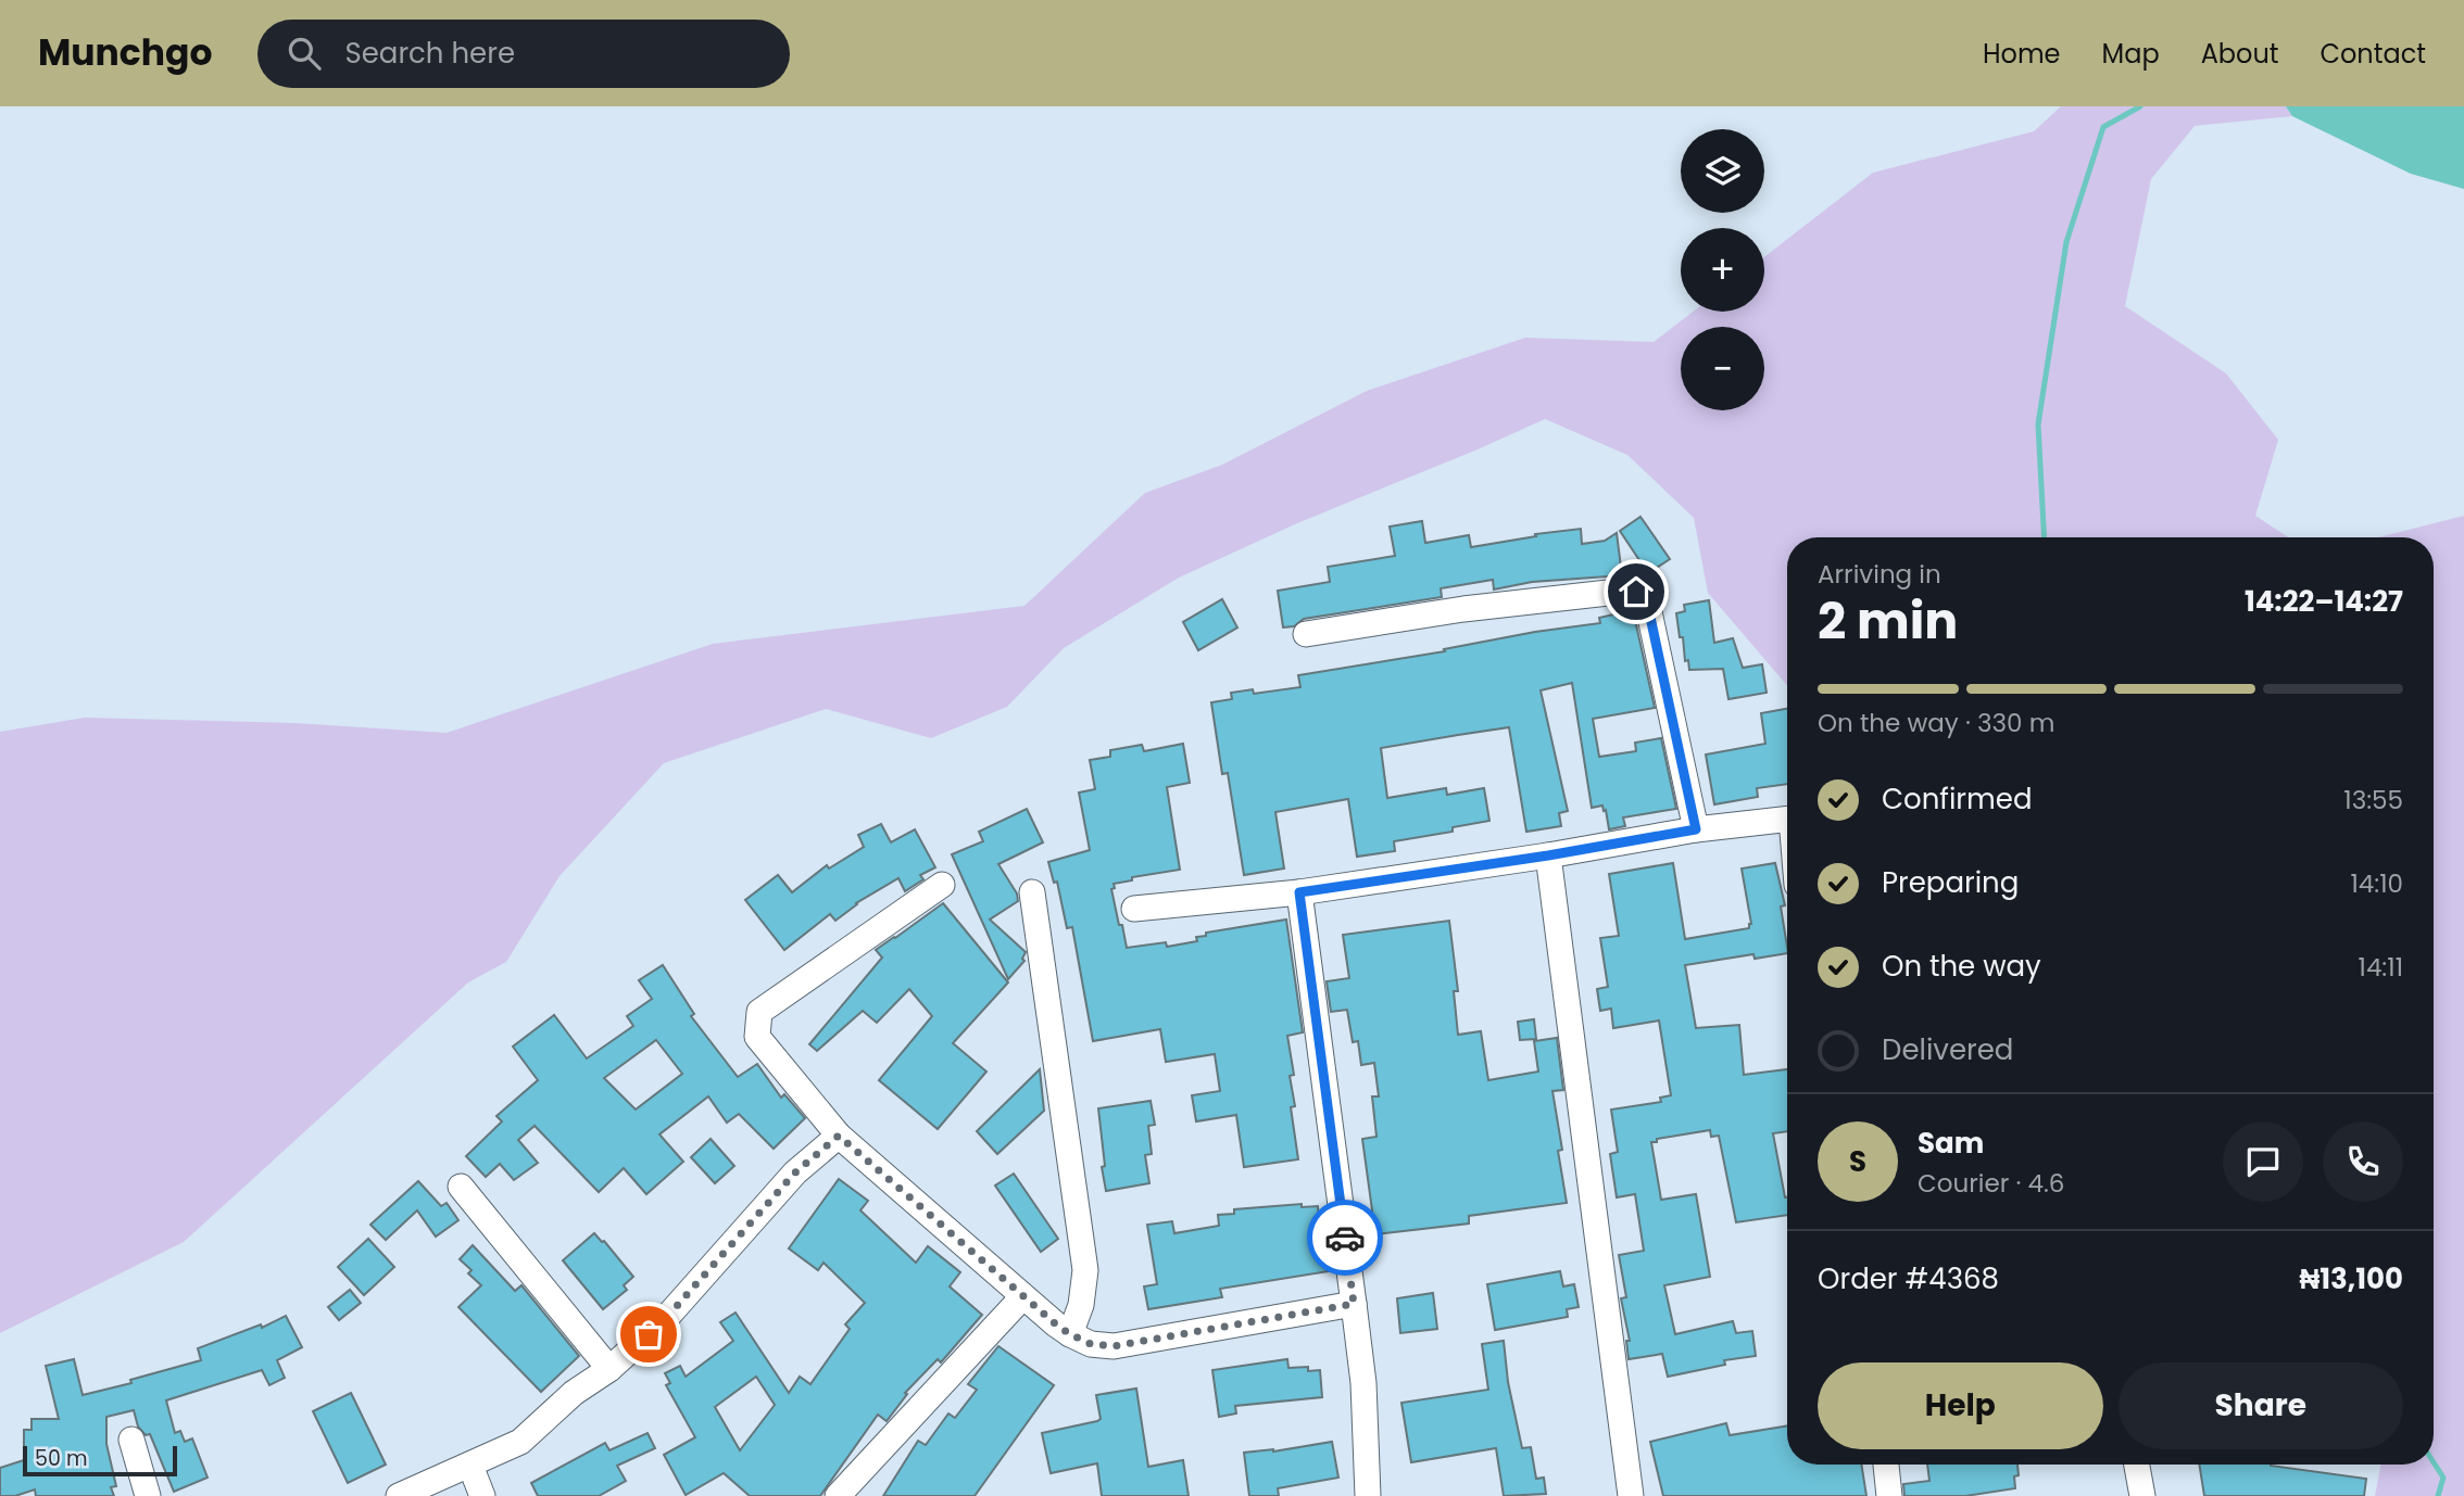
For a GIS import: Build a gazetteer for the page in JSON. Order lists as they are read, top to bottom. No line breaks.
{"scale_bar":"50 m","page":{"header":"Munchgo","search":"Search here","nav":["Home","Map","About","Contact"],"map_buttons":["+","−"],"heading":["2 min","Arriving in","14:22–14:27"],"panel":["Sam","Courier · 4.6","Order #4368","₦13,100"],"bar":"On the way · 330 m","list":[["Confirmed","13:55"],["Preparing","14:10"],["On the way","14:11"],"Delivered"],"round":"S","buttons":["Help","Share"],"scale":"50 m"}}
